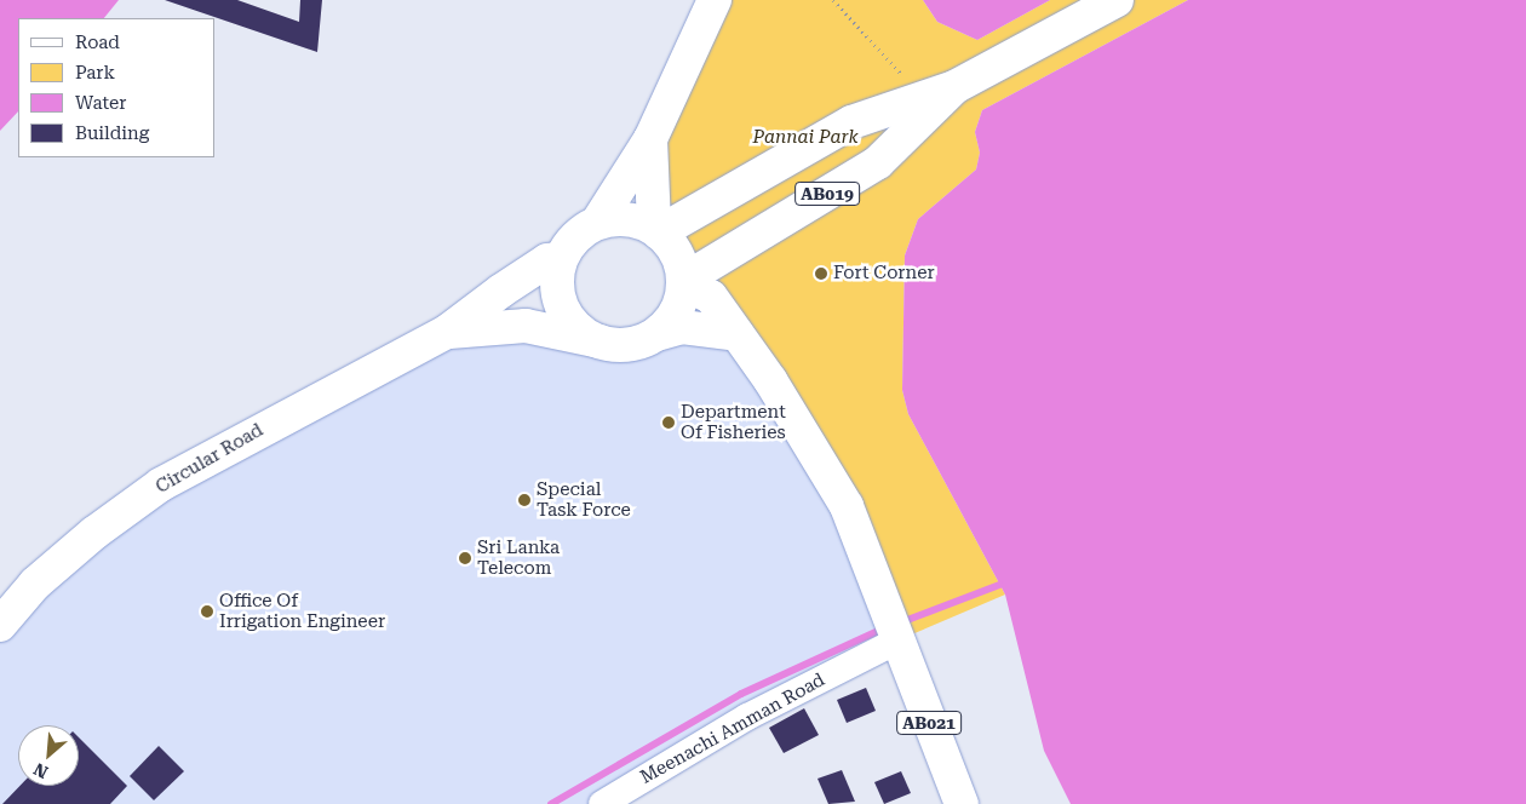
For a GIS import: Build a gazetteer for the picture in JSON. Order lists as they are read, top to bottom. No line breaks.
{"streets":{"main road":["AB019","Circular Road","AB021"],"street":["Meenachi Amman Road"]},"crossings":[["AB019","Circular Road"],["AB019","AB021"],["Circular Road","AB021"],["AB021","Meenachi Amman Road"]],"parks":["Pannai Park"],"places":["Fort Corner","Department Of Fisheries","Special Task Force","Sri Lanka Telecom","Office Of Irrigation Engineer"],"legend":["Road","Park","Water","Building"],"north":"bottom left"}
